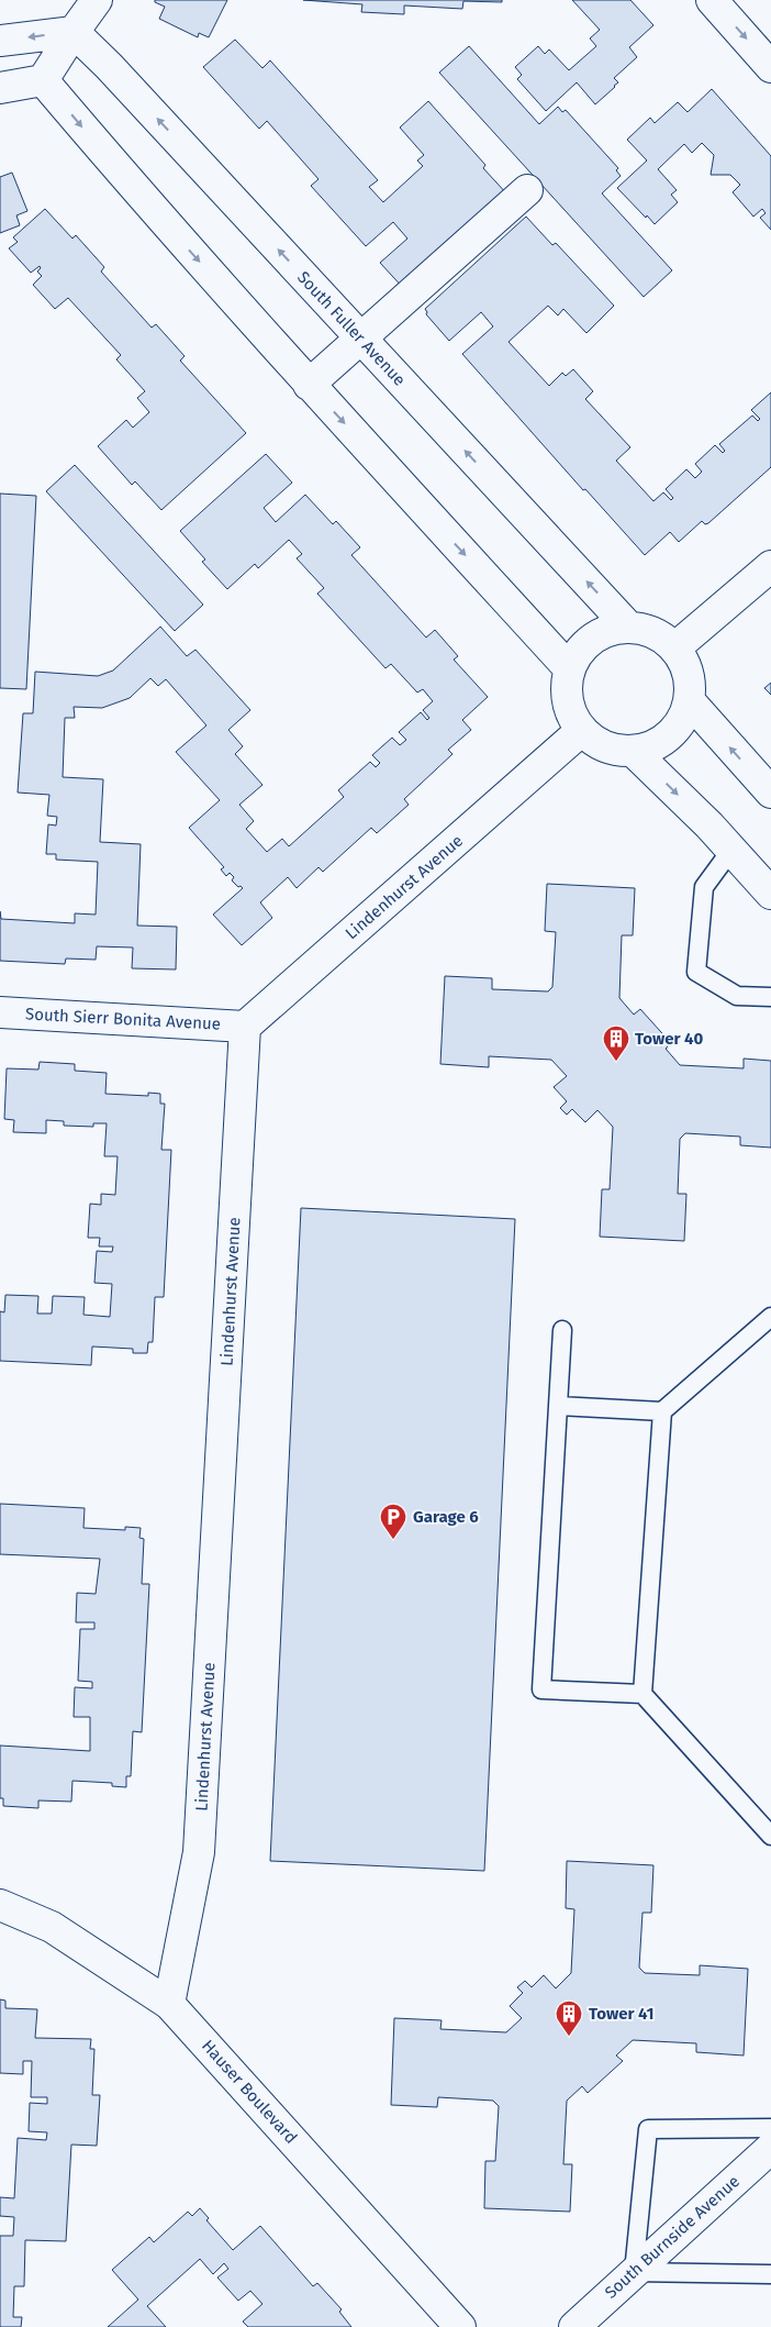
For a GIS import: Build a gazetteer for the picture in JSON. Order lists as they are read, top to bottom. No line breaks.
{"streets":{"street":["South Fuller Avenue","Lindenhurst Avenue","South Sierr Bonita Avenue","Hauser Boulevard","South Burnside Avenue"]},"crossings":[["South Fuller Avenue","Lindenhurst Avenue"],["Lindenhurst Avenue","South Sierr Bonita Avenue"],["Lindenhurst Avenue","Hauser Boulevard"]],"places":{"building":["Tower 40","Tower 41"],"parking":["Garage 6"]}}
